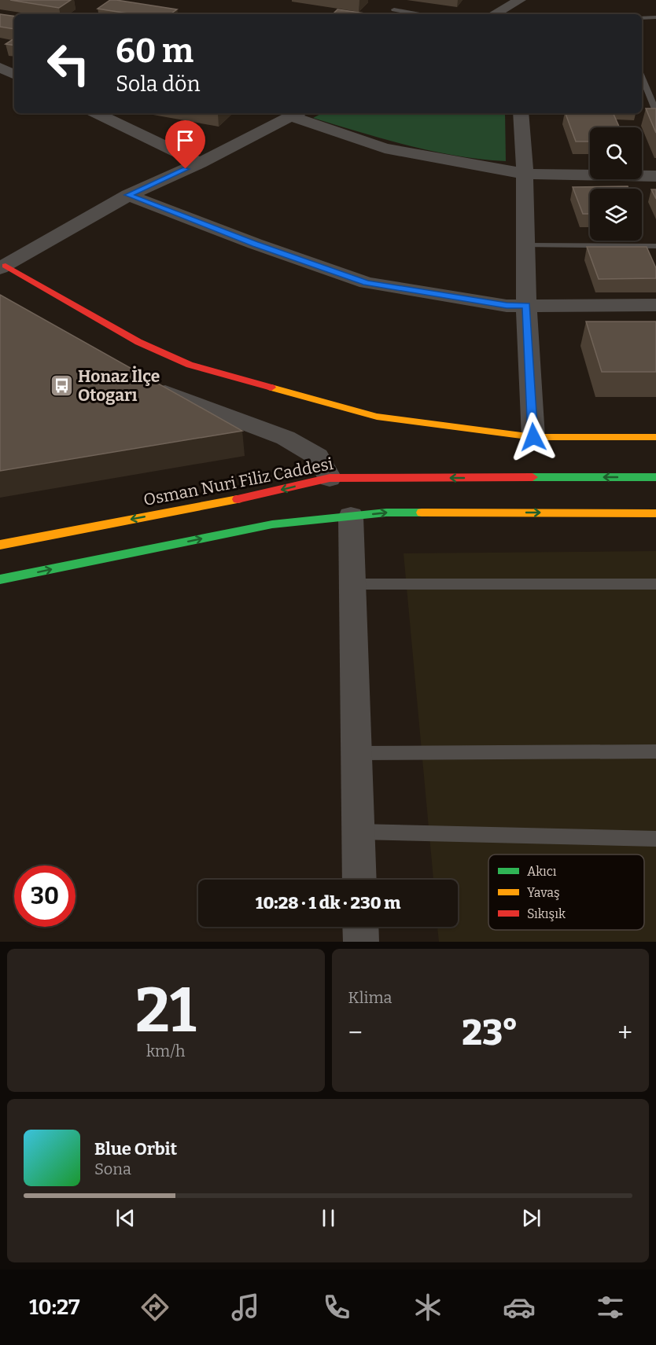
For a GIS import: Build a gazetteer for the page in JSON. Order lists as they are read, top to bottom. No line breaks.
{"streets":{"street":["Osman Nuri Filiz Caddesi"]},"places":{"bus stop":["Honaz İlçe Otogarı"]},"legend":["Akıcı","Yavaş","Sıkışık"],"page":{"turn":["60 m","Sola dön"],"limit":"30","trip":"10:28 · 1 dk · 230 m","tile":[["21","km/h"],"Klima"],"heat":["−","23°","+"],"song":["Blue Orbit","Sona"],"tabs":"10:27"}}
